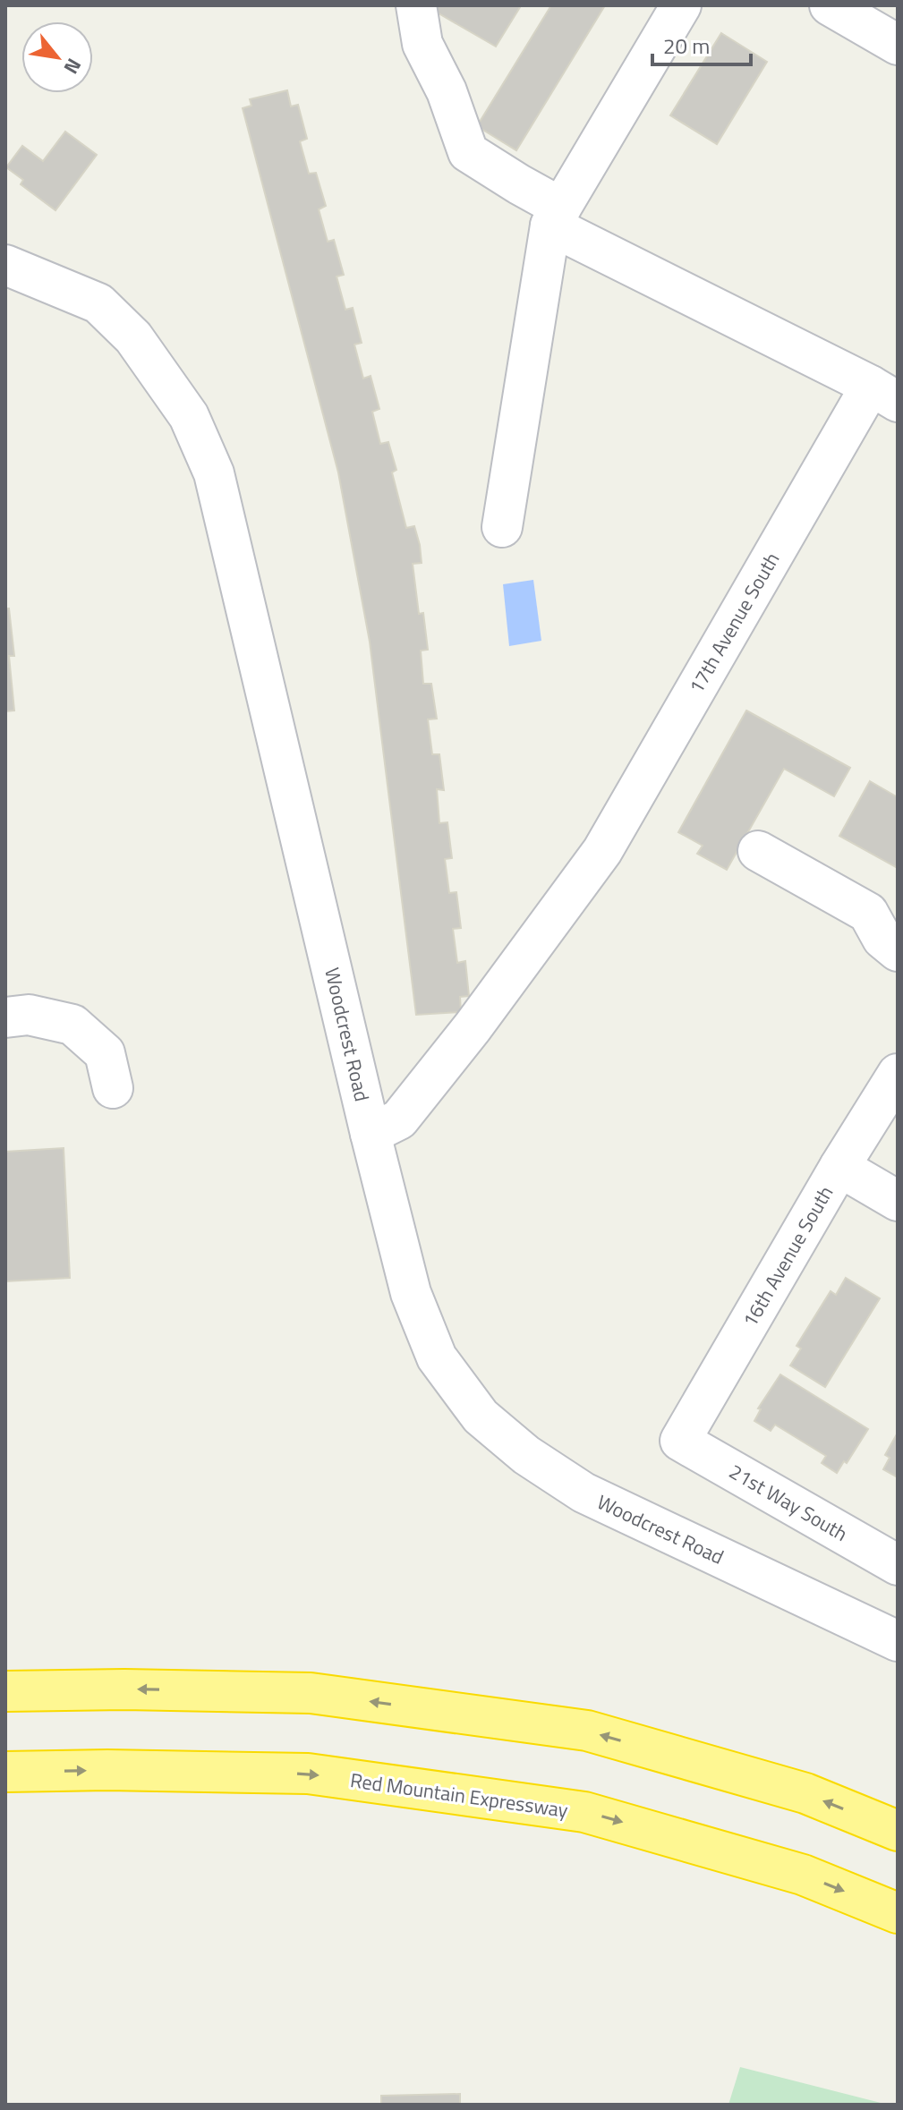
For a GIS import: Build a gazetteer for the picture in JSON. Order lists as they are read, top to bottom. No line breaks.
{"streets":{"highway":["Red Mountain Expressway"],"street":["17th Avenue South","Woodcrest Road","16th Avenue South","21st Way South"]},"crossings":[["17th Avenue South","Woodcrest Road"],["16th Avenue South","21st Way South"]],"scale_bar":"20 m","north":"bottom right"}
